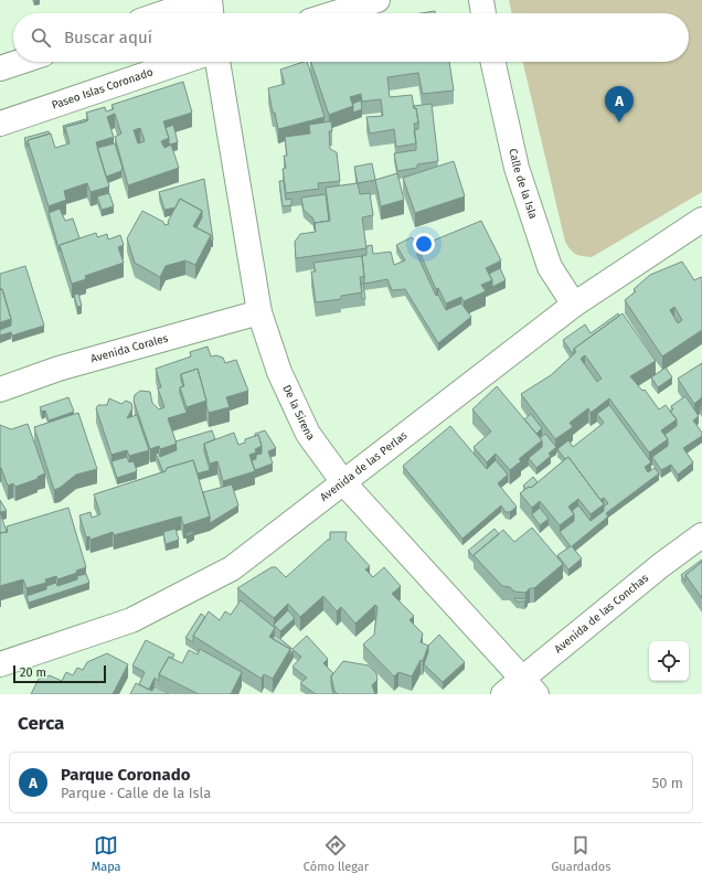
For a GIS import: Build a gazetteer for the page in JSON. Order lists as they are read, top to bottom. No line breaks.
{"streets":{"street":["Paseo Islas Coronado","Calle de la Isla","Avenida Corales","De la Sirena","Avenida de las Perlas","Avenida de las Conchas"]},"crossings":[["Calle de la Isla","Avenida de las Perlas"],["Avenida Corales","De la Sirena"],["De la Sirena","Avenida de las Perlas"],["De la Sirena","Avenida de las Conchas"]],"scale_bar":"20 m","page":{"search":"Buscar aquí","pins":"A","scale":"20 m","heading":"Cerca","list":[{"mark":"A","name":"Parque Coronado","note":"Parque · Calle de la Isla","value":"50 m"}],"nav":["Mapa","Cómo llegar","Guardados"]}}
